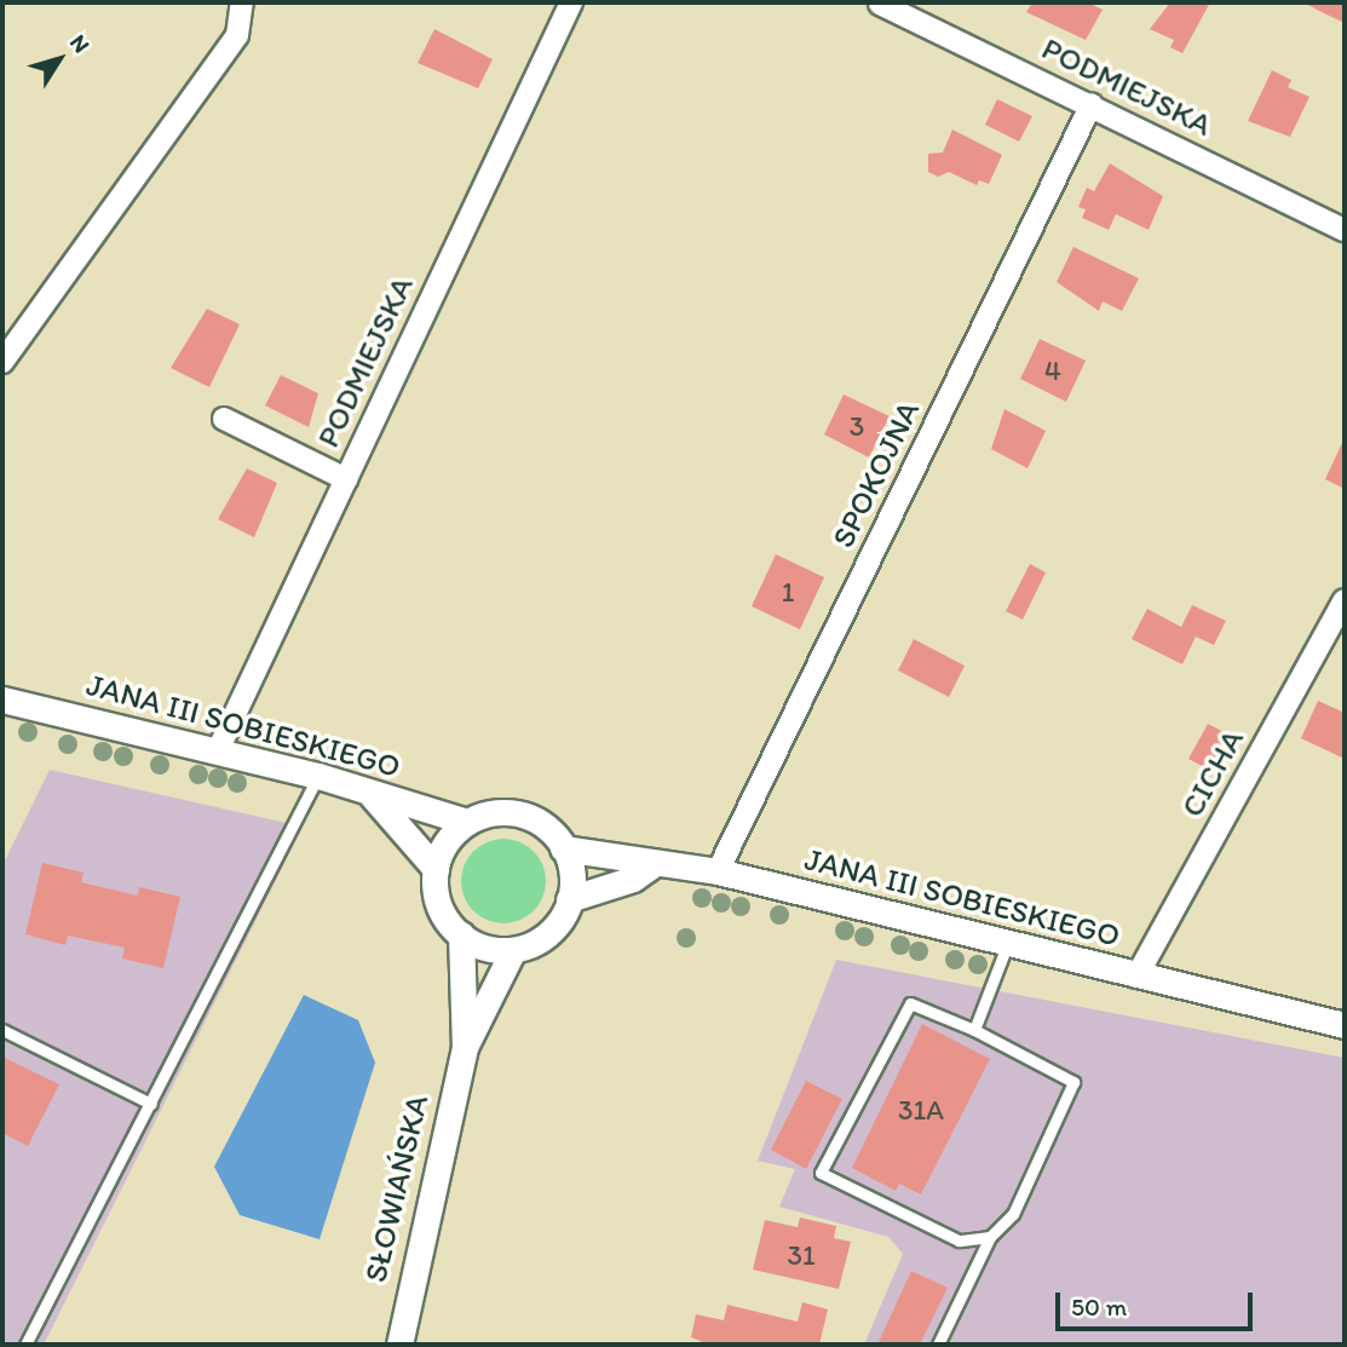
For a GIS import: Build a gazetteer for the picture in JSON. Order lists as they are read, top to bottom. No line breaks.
{"streets":{"street":["PODMIEJSKA","SPOKOJNA","JANA III SOBIESKIEGO","CICHA","SŁOWIAŃSKA"]},"crossings":[["PODMIEJSKA","SPOKOJNA"],["PODMIEJSKA","JANA III SOBIESKIEGO"],["SPOKOJNA","JANA III SOBIESKIEGO"],["JANA III SOBIESKIEGO","CICHA"],["JANA III SOBIESKIEGO","SŁOWIAŃSKA"]],"house_numbers":["4","3","1","31A","31"],"scale_bar":"50 m","north":"top right"}
